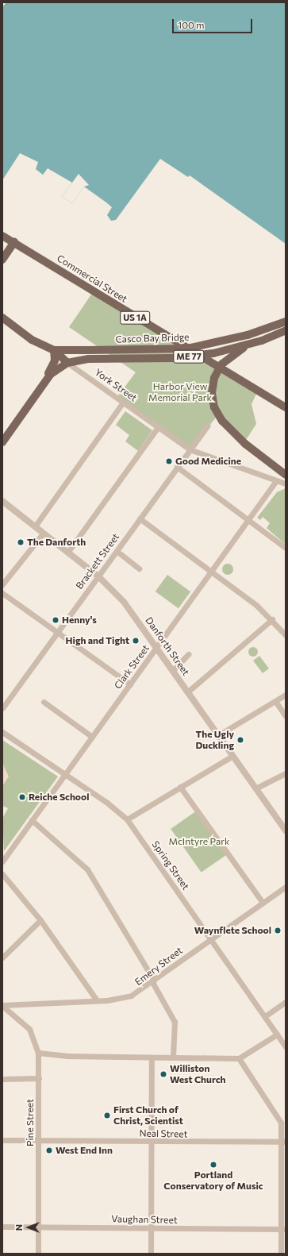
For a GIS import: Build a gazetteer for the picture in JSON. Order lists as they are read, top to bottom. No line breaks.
{"streets":{"main road":["Commercial Street","US 1A","Casco Bay Bridge","ME 77","York Street"],"street":["Brackett Street","Danforth Street","Clark Street","Spring Street","Emery Street","Pine Street","Neal Street","Vaughan Street"]},"crossings":[["Casco Bay Bridge","ME 77"],["Casco Bay Bridge","York Street"],["ME 77","York Street"],["York Street","Brackett Street"],["York Street","Clark Street"],["Brackett Street","Danforth Street"],["Danforth Street","Clark Street"],["Clark Street","Spring Street"],["Spring Street","Emery Street"],["Emery Street","Pine Street"],["Pine Street","Neal Street"],["Pine Street","Vaughan Street"]],"parks":["Harbor View Memorial Park","McIntyre Park"],"places":["Good Medicine","The Danforth","Henny's","High and Tight","The Ugly Duckling","Reiche School","Waynflete School","Williston West Church","First Church of Christ, Scientist","West End Inn","Portland Conservatory of Music"],"scale_bar":"100 m","north":"left"}
